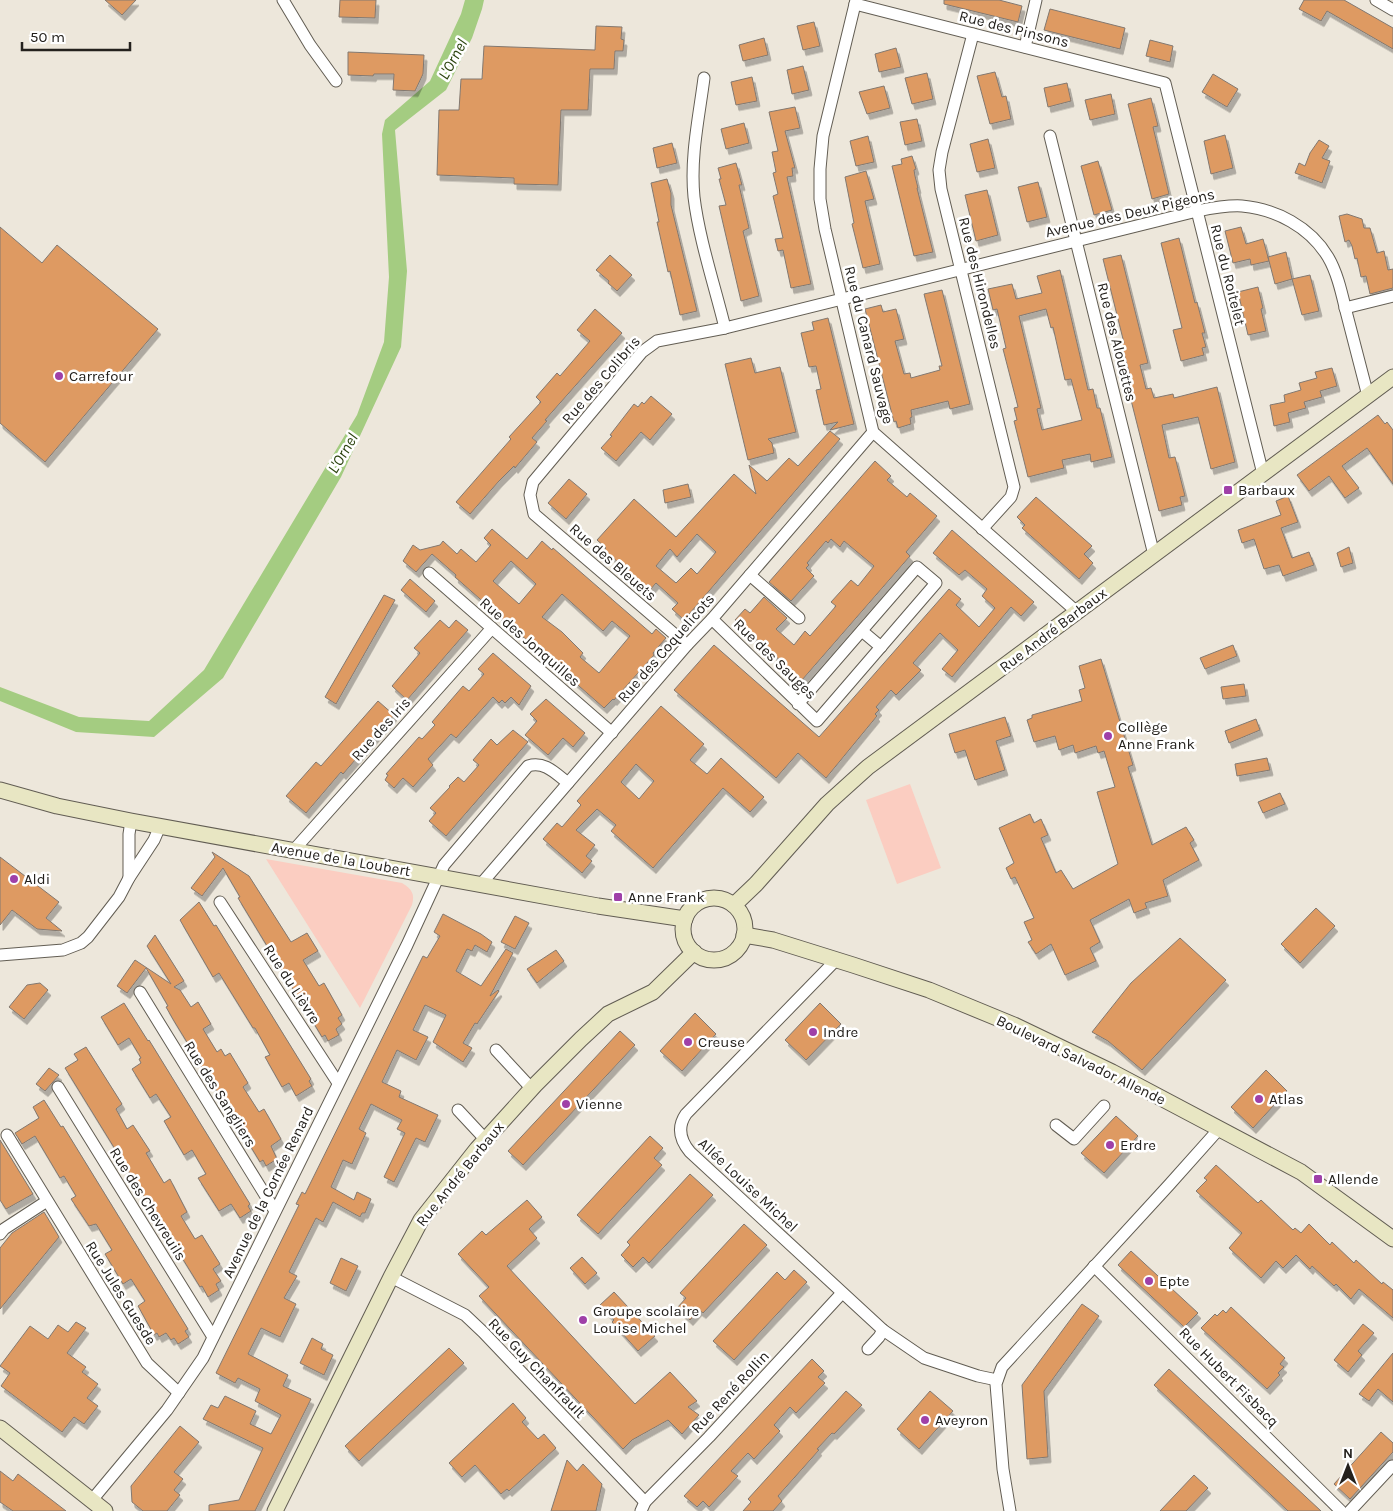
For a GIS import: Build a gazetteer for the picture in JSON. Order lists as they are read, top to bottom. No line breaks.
{"streets":{"street":["Rue des Pinsons","Avenue des Deux Pigeons","Rue du Roitelet","Rue des Hirondelles","Rue des Alouettes","Rue du Canard Sauvage","Rue des Colibris","Rue des Bleuets","Rue André Barbaux","Rue des Jonquilles","Rue des Coquelicots","Rue des Sauges","Rue des Iris","Avenue de la Loubert","Rue du Lièvre","Boulevard Salvador Allende","Rue des Sangliers","Allée Louise Michel","Avenue de la Cornée Renard","Rue des Chevreuils","Rue Jules Guesde","Rue Guy Chanfrault","Rue Hubert Fisbacq","Rue René Rollin"]},"crossings":[["Rue des Pinsons","Rue du Roitelet"],["Rue des Pinsons","Rue des Hirondelles"],["Rue des Pinsons","Rue du Canard Sauvage"],["Avenue des Deux Pigeons","Rue du Roitelet"],["Avenue des Deux Pigeons","Rue des Hirondelles"],["Avenue des Deux Pigeons","Rue des Alouettes"],["Avenue des Deux Pigeons","Rue du Canard Sauvage"],["Avenue des Deux Pigeons","Rue des Colibris"],["Avenue des Deux Pigeons","Rue André Barbaux"],["Rue du Roitelet","Rue André Barbaux"],["Rue des Hirondelles","Rue du Canard Sauvage"],["Rue des Alouettes","Rue André Barbaux"],["Rue du Canard Sauvage","Rue des Colibris"],["Rue du Canard Sauvage","Rue André Barbaux"],["Rue du Canard Sauvage","Rue des Coquelicots"],["Rue des Colibris","Rue des Bleuets"],["Rue des Bleuets","Rue des Coquelicots"],["Rue André Barbaux","Avenue de la Loubert"],["Rue André Barbaux","Boulevard Salvador Allende"],["Rue André Barbaux","Rue Guy Chanfrault"],["Rue des Jonquilles","Rue des Coquelicots"],["Rue des Jonquilles","Rue des Iris"],["Rue des Coquelicots","Rue des Sauges"],["Rue des Coquelicots","Avenue de la Loubert"],["Rue des Coquelicots","Avenue de la Cornée Renard"],["Rue des Iris","Avenue de la Loubert"],["Avenue de la Loubert","Boulevard Salvador Allende"],["Avenue de la Loubert","Avenue de la Cornée Renard"],["Rue du Lièvre","Avenue de la Cornée Renard"],["Boulevard Salvador Allende","Allée Louise Michel"],["Rue des Sangliers","Avenue de la Cornée Renard"],["Allée Louise Michel","Rue René Rollin"],["Avenue de la Cornée Renard","Rue des Chevreuils"],["Avenue de la Cornée Renard","Rue Jules Guesde"],["Rue Guy Chanfrault","Rue René Rollin"]],"water":["L'Ornel"],"places":{"other":["Carrefour","Collège Anne Frank","Aldi","Indre","Creuse","Atlas","Vienne","Erdre","Epte","Groupe scolaire Louise Michel","Aveyron"],"transit":["Barbaux","Anne Frank","Allende"]},"scale_bar":"50 m","north":"top"}
